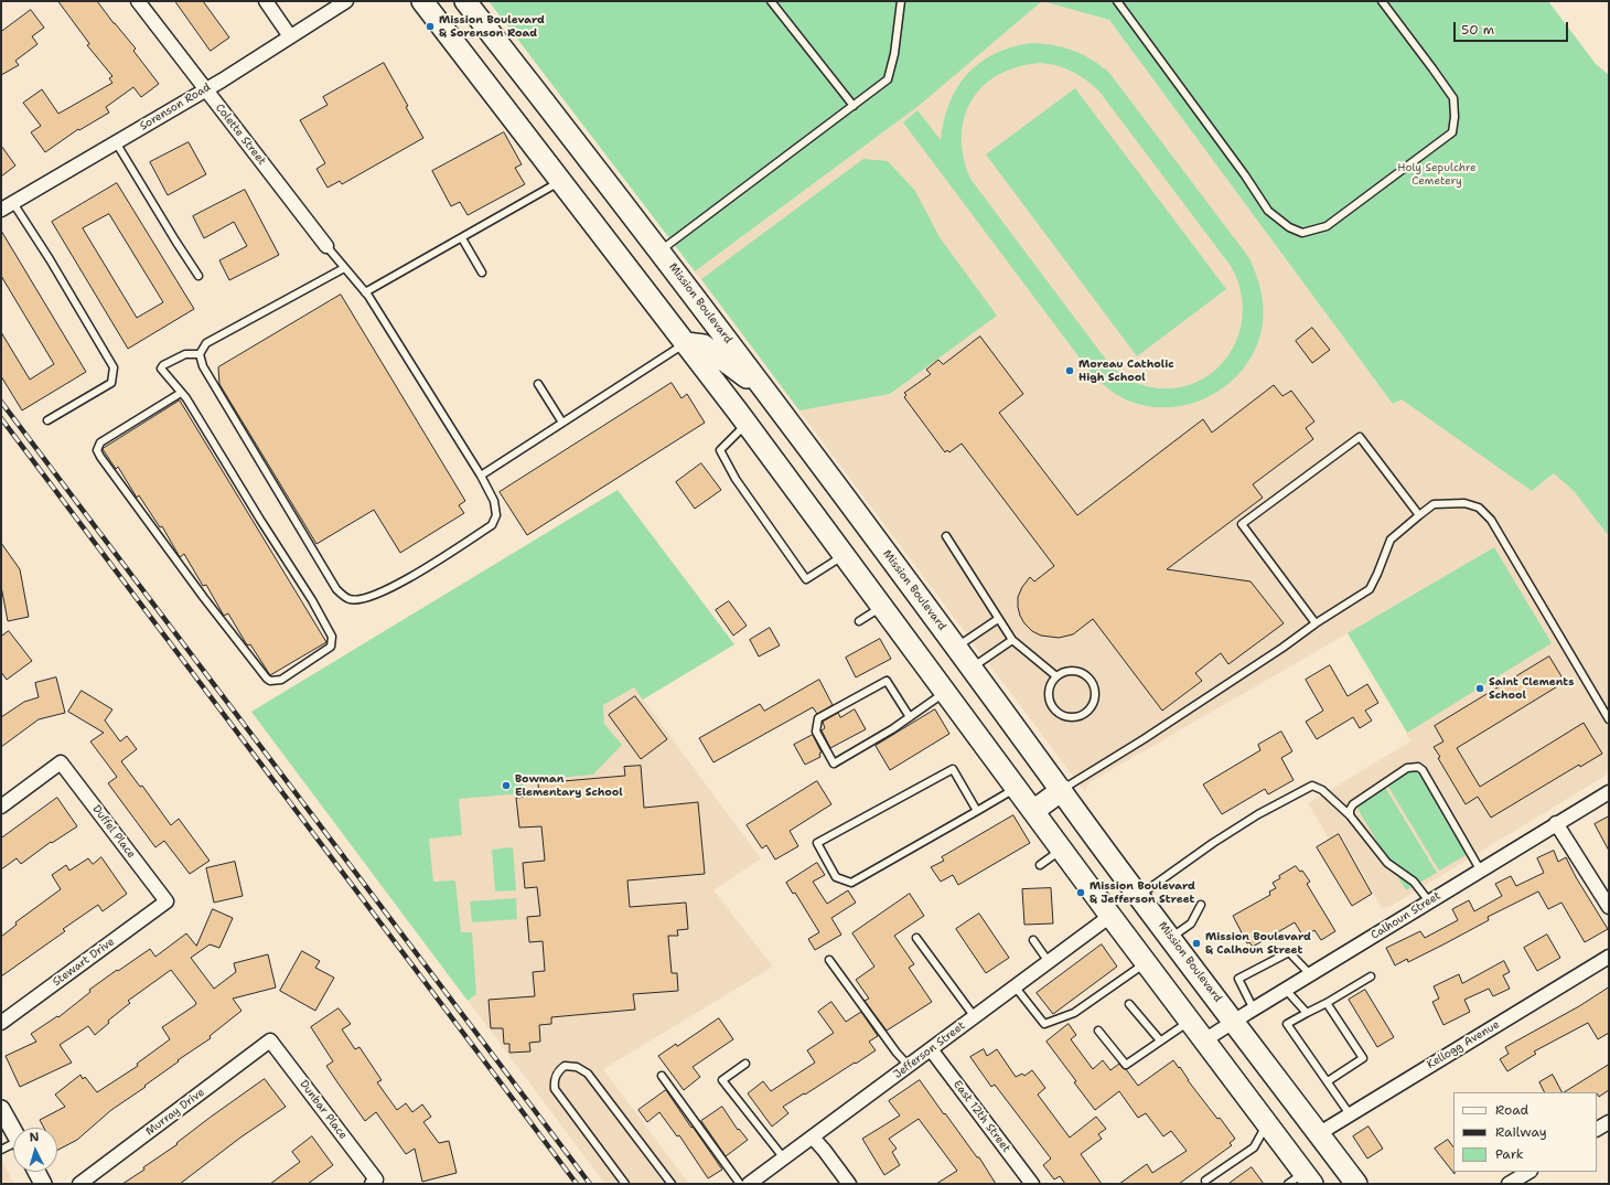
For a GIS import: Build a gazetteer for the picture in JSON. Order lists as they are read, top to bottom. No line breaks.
{"streets":{"main road":["Mission Boulevard"],"street":["Sorenson Road","Colette Street","Duffel Place","Calhoun Street","Stewart Drive","Kellogg Avenue","Jefferson Street","Dunbar Place","Murray Drive","East 12th Street"]},"crossings":[["Sorenson Road","Colette Street"],["Mission Boulevard","Calhoun Street"],["Mission Boulevard","Kellogg Avenue"],["Duffel Place","Stewart Drive"],["Jefferson Street","East 12th Street"],["Dunbar Place","Murray Drive"]],"parks":["Holy Sepulchre Cemetery"],"places":["Mission Boulevard & Sorenson Road","Moreau Catholic High School","Saint Clements School","Bowman Elementary School","Mission Boulevard & Jefferson Street","Mission Boulevard & Calhoun Street"],"legend":["Road","Railway","Park"],"scale_bar":"50 m","north":"top"}
